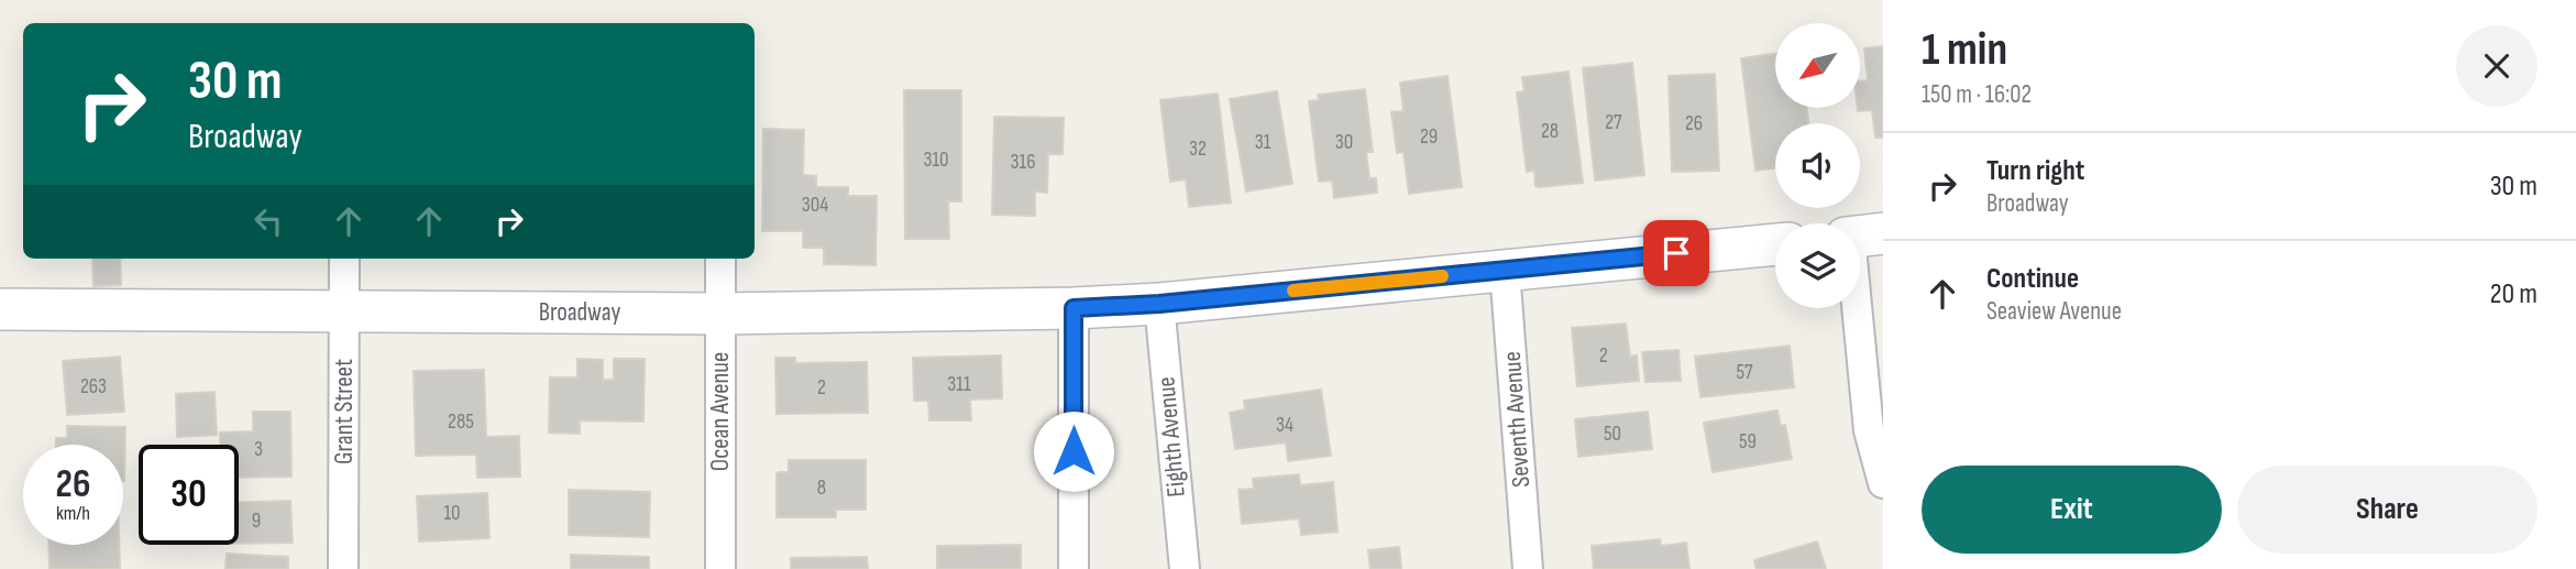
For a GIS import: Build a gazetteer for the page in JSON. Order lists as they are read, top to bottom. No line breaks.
{"streets":{"street":["Broadway","Grant Street","Ocean Avenue","Seventh Avenue","Eighth Avenue"]},"crossings":[["Broadway","Grant Street"],["Broadway","Ocean Avenue"],["Broadway","Seventh Avenue"],["Broadway","Eighth Avenue"]],"house_numbers":["27","26","28","29","31","30","32","310","316","304","2","57","311","263","2","285","34","50","59","3","8","10","9"],"north":"bottom left","page":{"heading":["1 min","150 m · 16:02"],"turn":["30 m","Broadway"],"list":[{"name":"Turn right","note":"Broadway","value":"30 m"},{"name":"Continue","note":"Seaview Avenue","value":"20 m"}],"speed":"26 km/h","limit":"30","buttons":["Exit","Share"]}}
